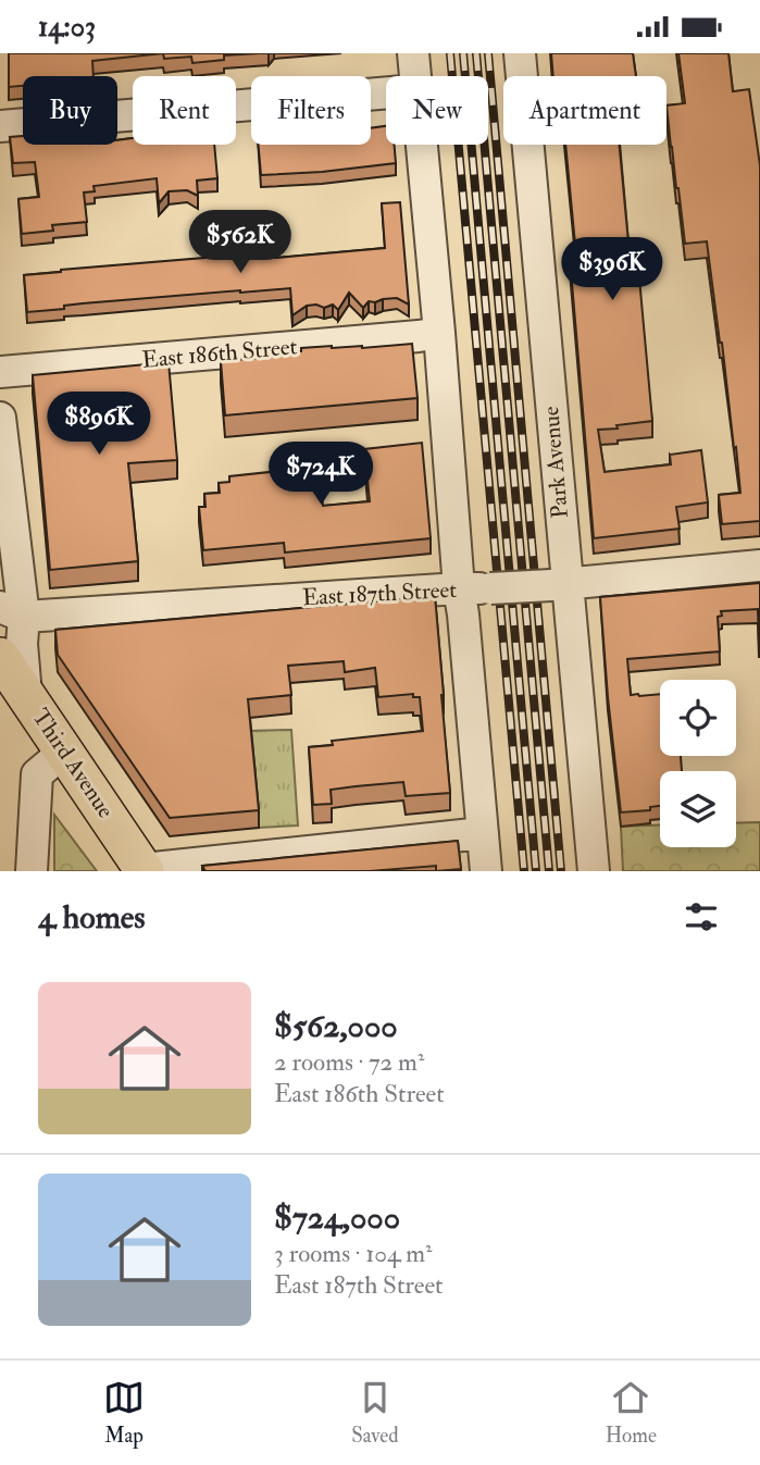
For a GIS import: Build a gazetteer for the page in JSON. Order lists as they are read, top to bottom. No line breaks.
{"streets":{"main road":["Third Avenue"],"street":["East 186th Street","Park Avenue","East 187th Street"]},"crossings":[["Park Avenue","East 187th Street"]],"page":{"status":"14:03","chip":["Buy","Rent","Filters","New","Apartment"],"price":["$562K","$396K","$896K","$724K"],"heading":"4 homes","list":[{"name":"$562,000","note":"2 rooms · 72 m² · East 186th Street"},{"name":"$724,000","note":"3 rooms · 104 m² · East 187th Street"}],"tabs":["Map","Saved","Home"]}}
